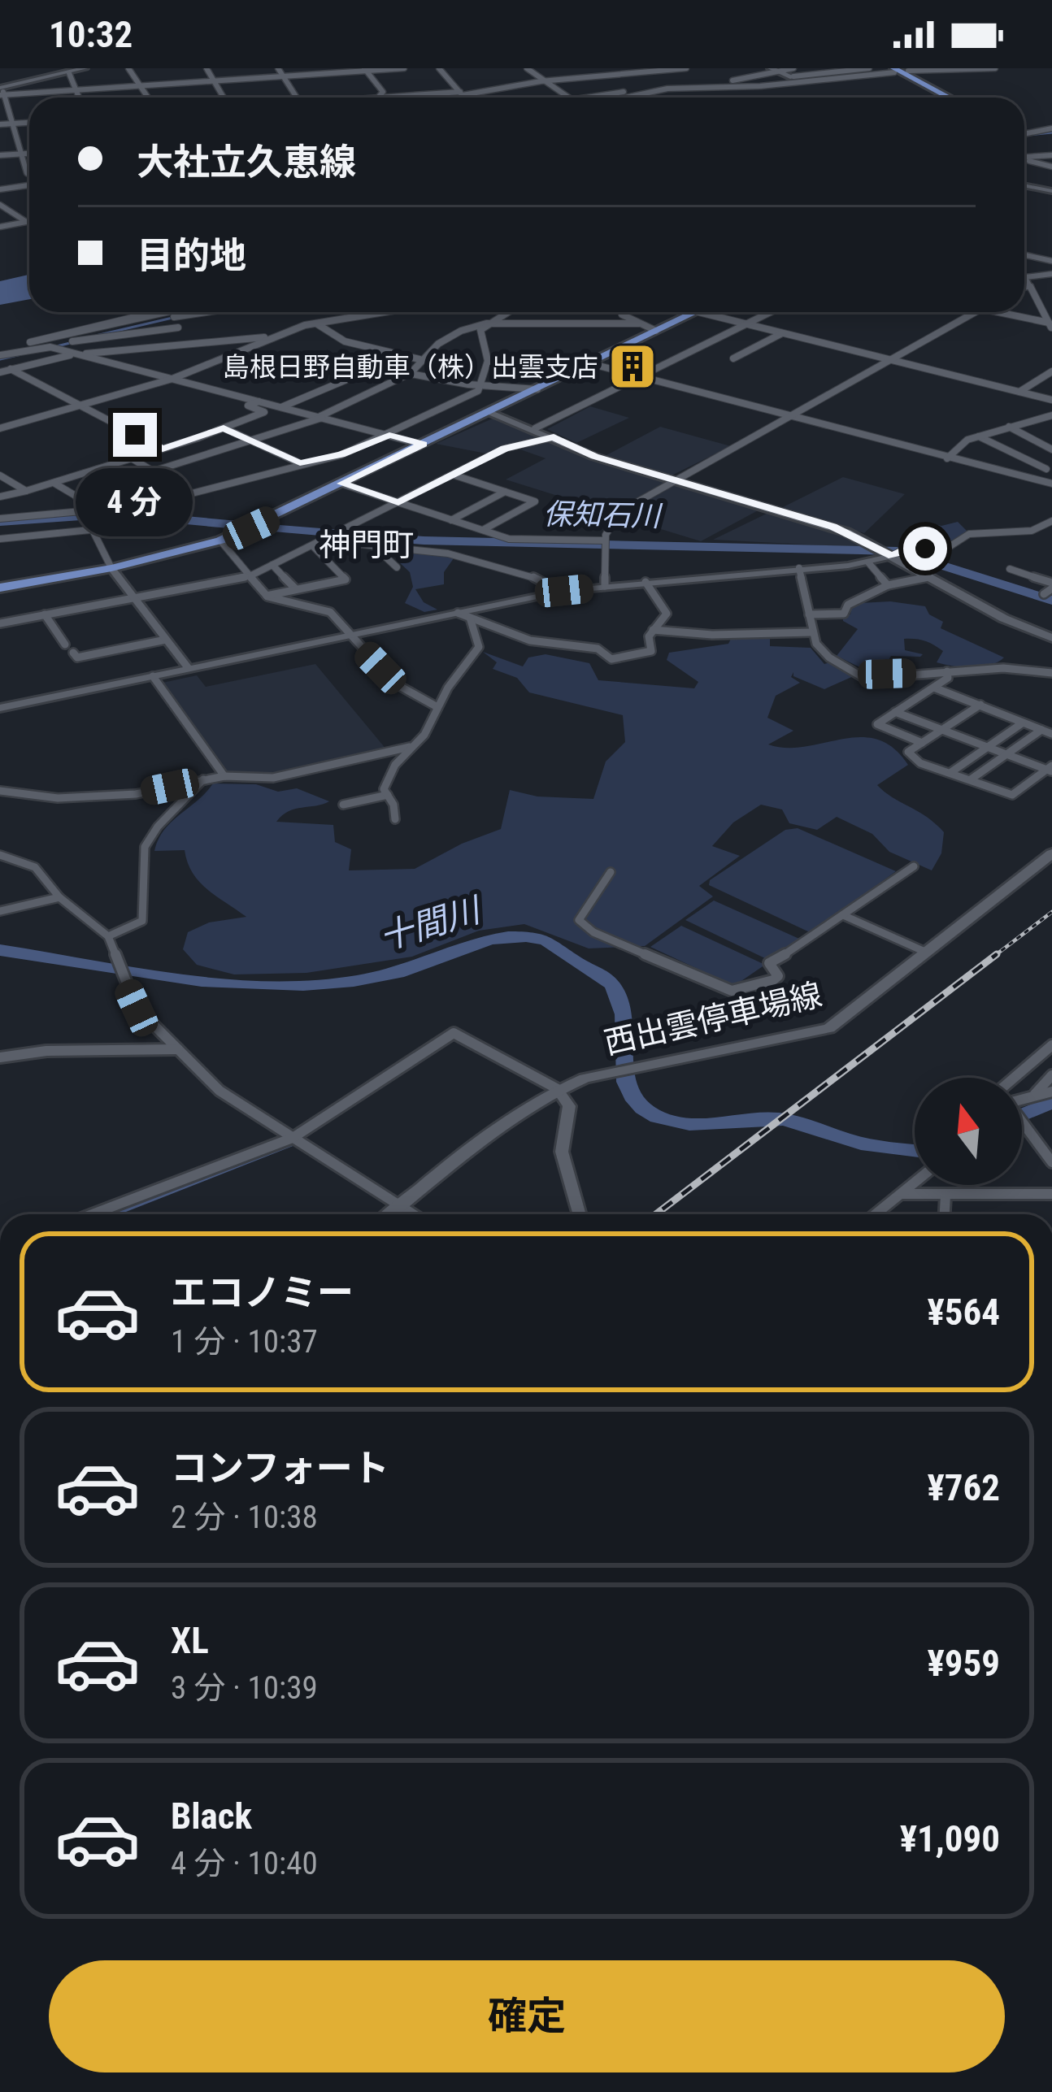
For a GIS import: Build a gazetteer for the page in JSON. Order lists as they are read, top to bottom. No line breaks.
{"streets":{"main road":["西出雲停車場線"]},"districts":["神門町"],"water":["保知石川","十間川"],"places":{"building":["島根日野自動車（株）出雲支店"]},"north":"top","page":{"status":"10:32","banner":["大社立久恵線","目的地"],"bubble":"4 分","list":[{"name":"エコノミー","note":"1 分 · 10:37","value":"¥564"},{"name":"コンフォート","note":"2 分 · 10:38","value":"¥762"},{"name":"XL","note":"3 分 · 10:39","value":"¥959"},{"name":"Black","note":"4 分 · 10:40","value":"¥1,090"}],"buttons":"確定"}}
